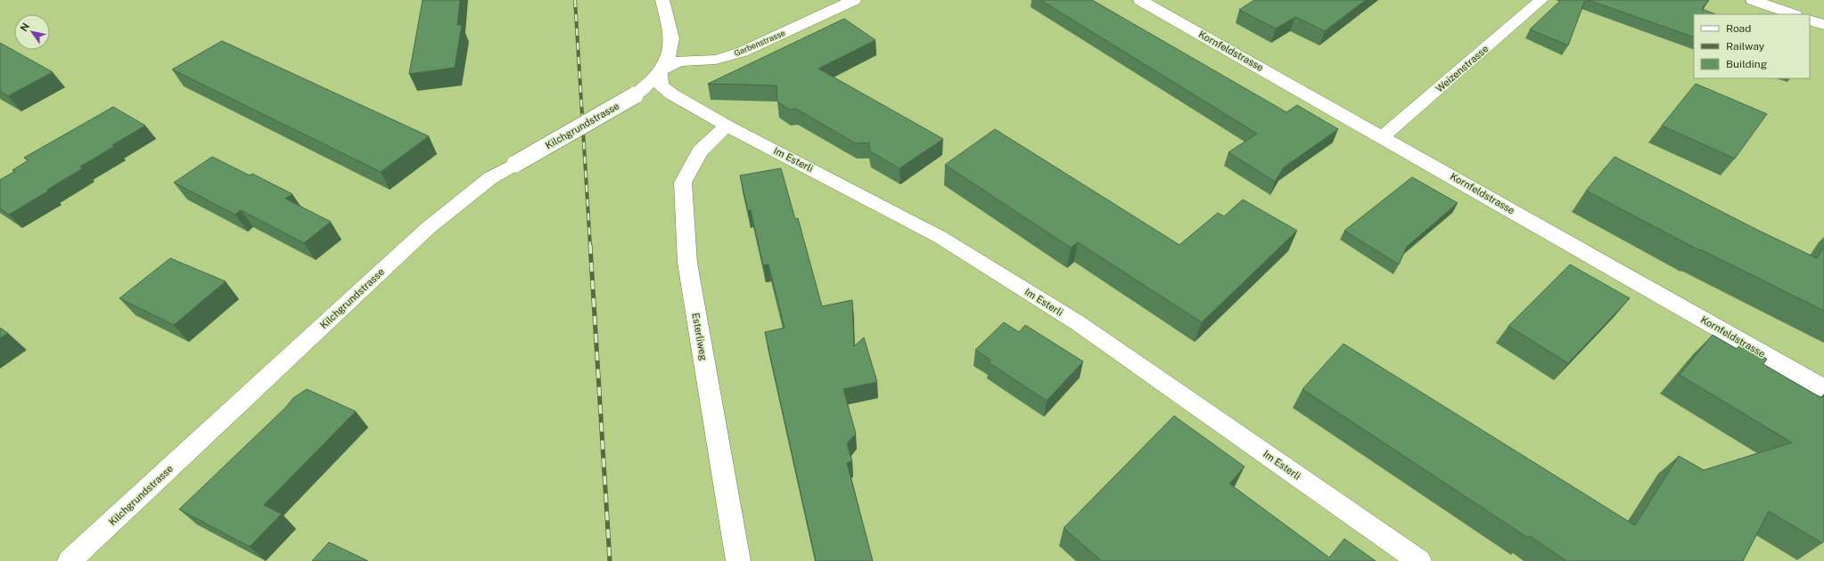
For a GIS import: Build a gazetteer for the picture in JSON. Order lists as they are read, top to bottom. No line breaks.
{"streets":{"street":["Garbenstrasse","Kornfeldstrasse","Weizenstrasse","Kilchgrundstrasse","Im Esterli","Esterliweg"]},"crossings":[["Garbenstrasse","Kilchgrundstrasse"],["Garbenstrasse","Im Esterli"],["Kornfeldstrasse","Weizenstrasse"],["Kilchgrundstrasse","Im Esterli"],["Im Esterli","Esterliweg"]],"legend":["Road","Railway","Building"],"north":"top left"}
